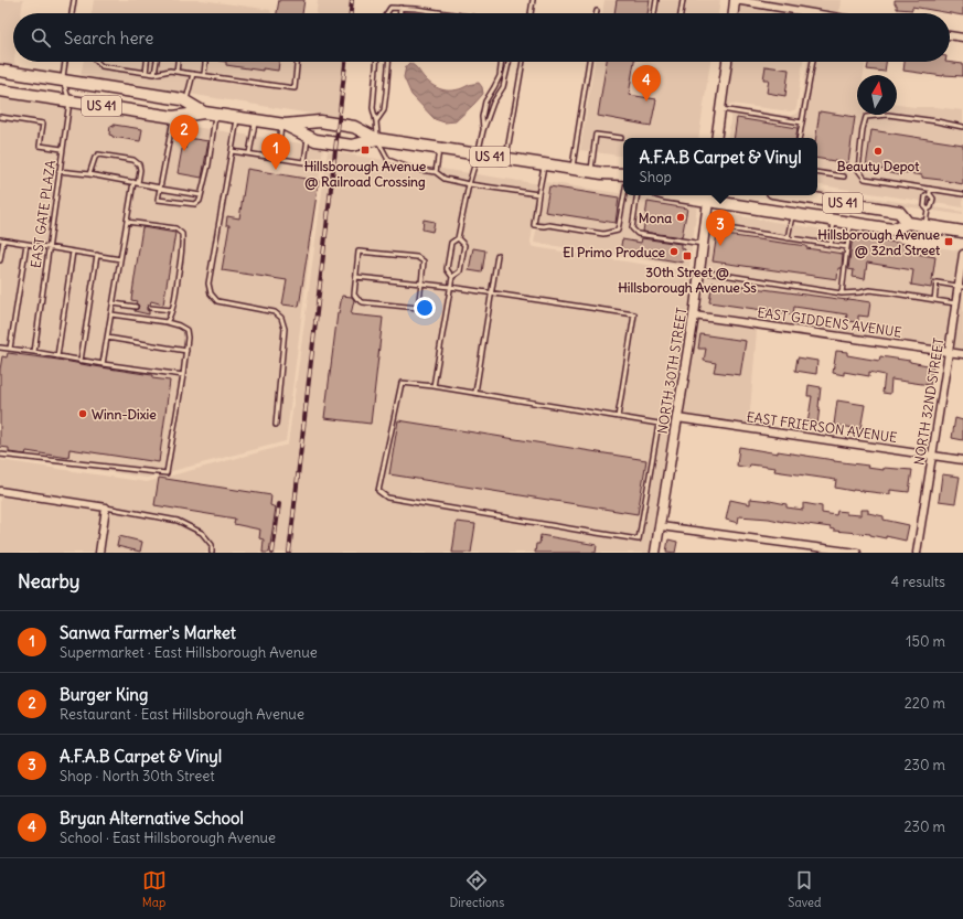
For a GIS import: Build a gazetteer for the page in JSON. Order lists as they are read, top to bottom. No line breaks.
{"streets":{"main road":["US 41"],"street":["EAST GIDDENS AVENUE","NORTH 30TH STREET","NORTH 32ND STREET","EAST FRIERSON AVENUE"],"lane":["EAST GATE PLAZA"]},"crossings":[["US 41","EAST GATE PLAZA"],["US 41","NORTH 30TH STREET"],["EAST GIDDENS AVENUE","NORTH 30TH STREET"],["EAST GIDDENS AVENUE","NORTH 32ND STREET"],["NORTH 30TH STREET","EAST FRIERSON AVENUE"],["NORTH 32ND STREET","EAST FRIERSON AVENUE"]],"places":{"transit":["Hillsborough Avenue @ Railroad Crossing","Hillsborough Avenue @ 32nd Street","30th Street @ Hillsborough Avenue Ss"],"other":["Beauty Depot","Mona","El Primo Produce","Winn-Dixie"]},"north":"top","page":{"search":"Search here","pins":["4","2","1","3"],"popup":["A.F.A.B Carpet & Vinyl","Shop"],"heading":["Nearby","4 results"],"list":[{"mark":"1","name":"Sanwa Farmer's Market","note":"Supermarket · East Hillsborough Avenue","value":"150 m"},{"mark":"2","name":"Burger King","note":"Restaurant · East Hillsborough Avenue","value":"220 m"},{"mark":"3","name":"A.F.A.B Carpet & Vinyl","note":"Shop · North 30th Street","value":"230 m"},{"mark":"4","name":"Bryan Alternative School","note":"School · East Hillsborough Avenue","value":"230 m"}],"nav":["Map","Directions","Saved"]}}
